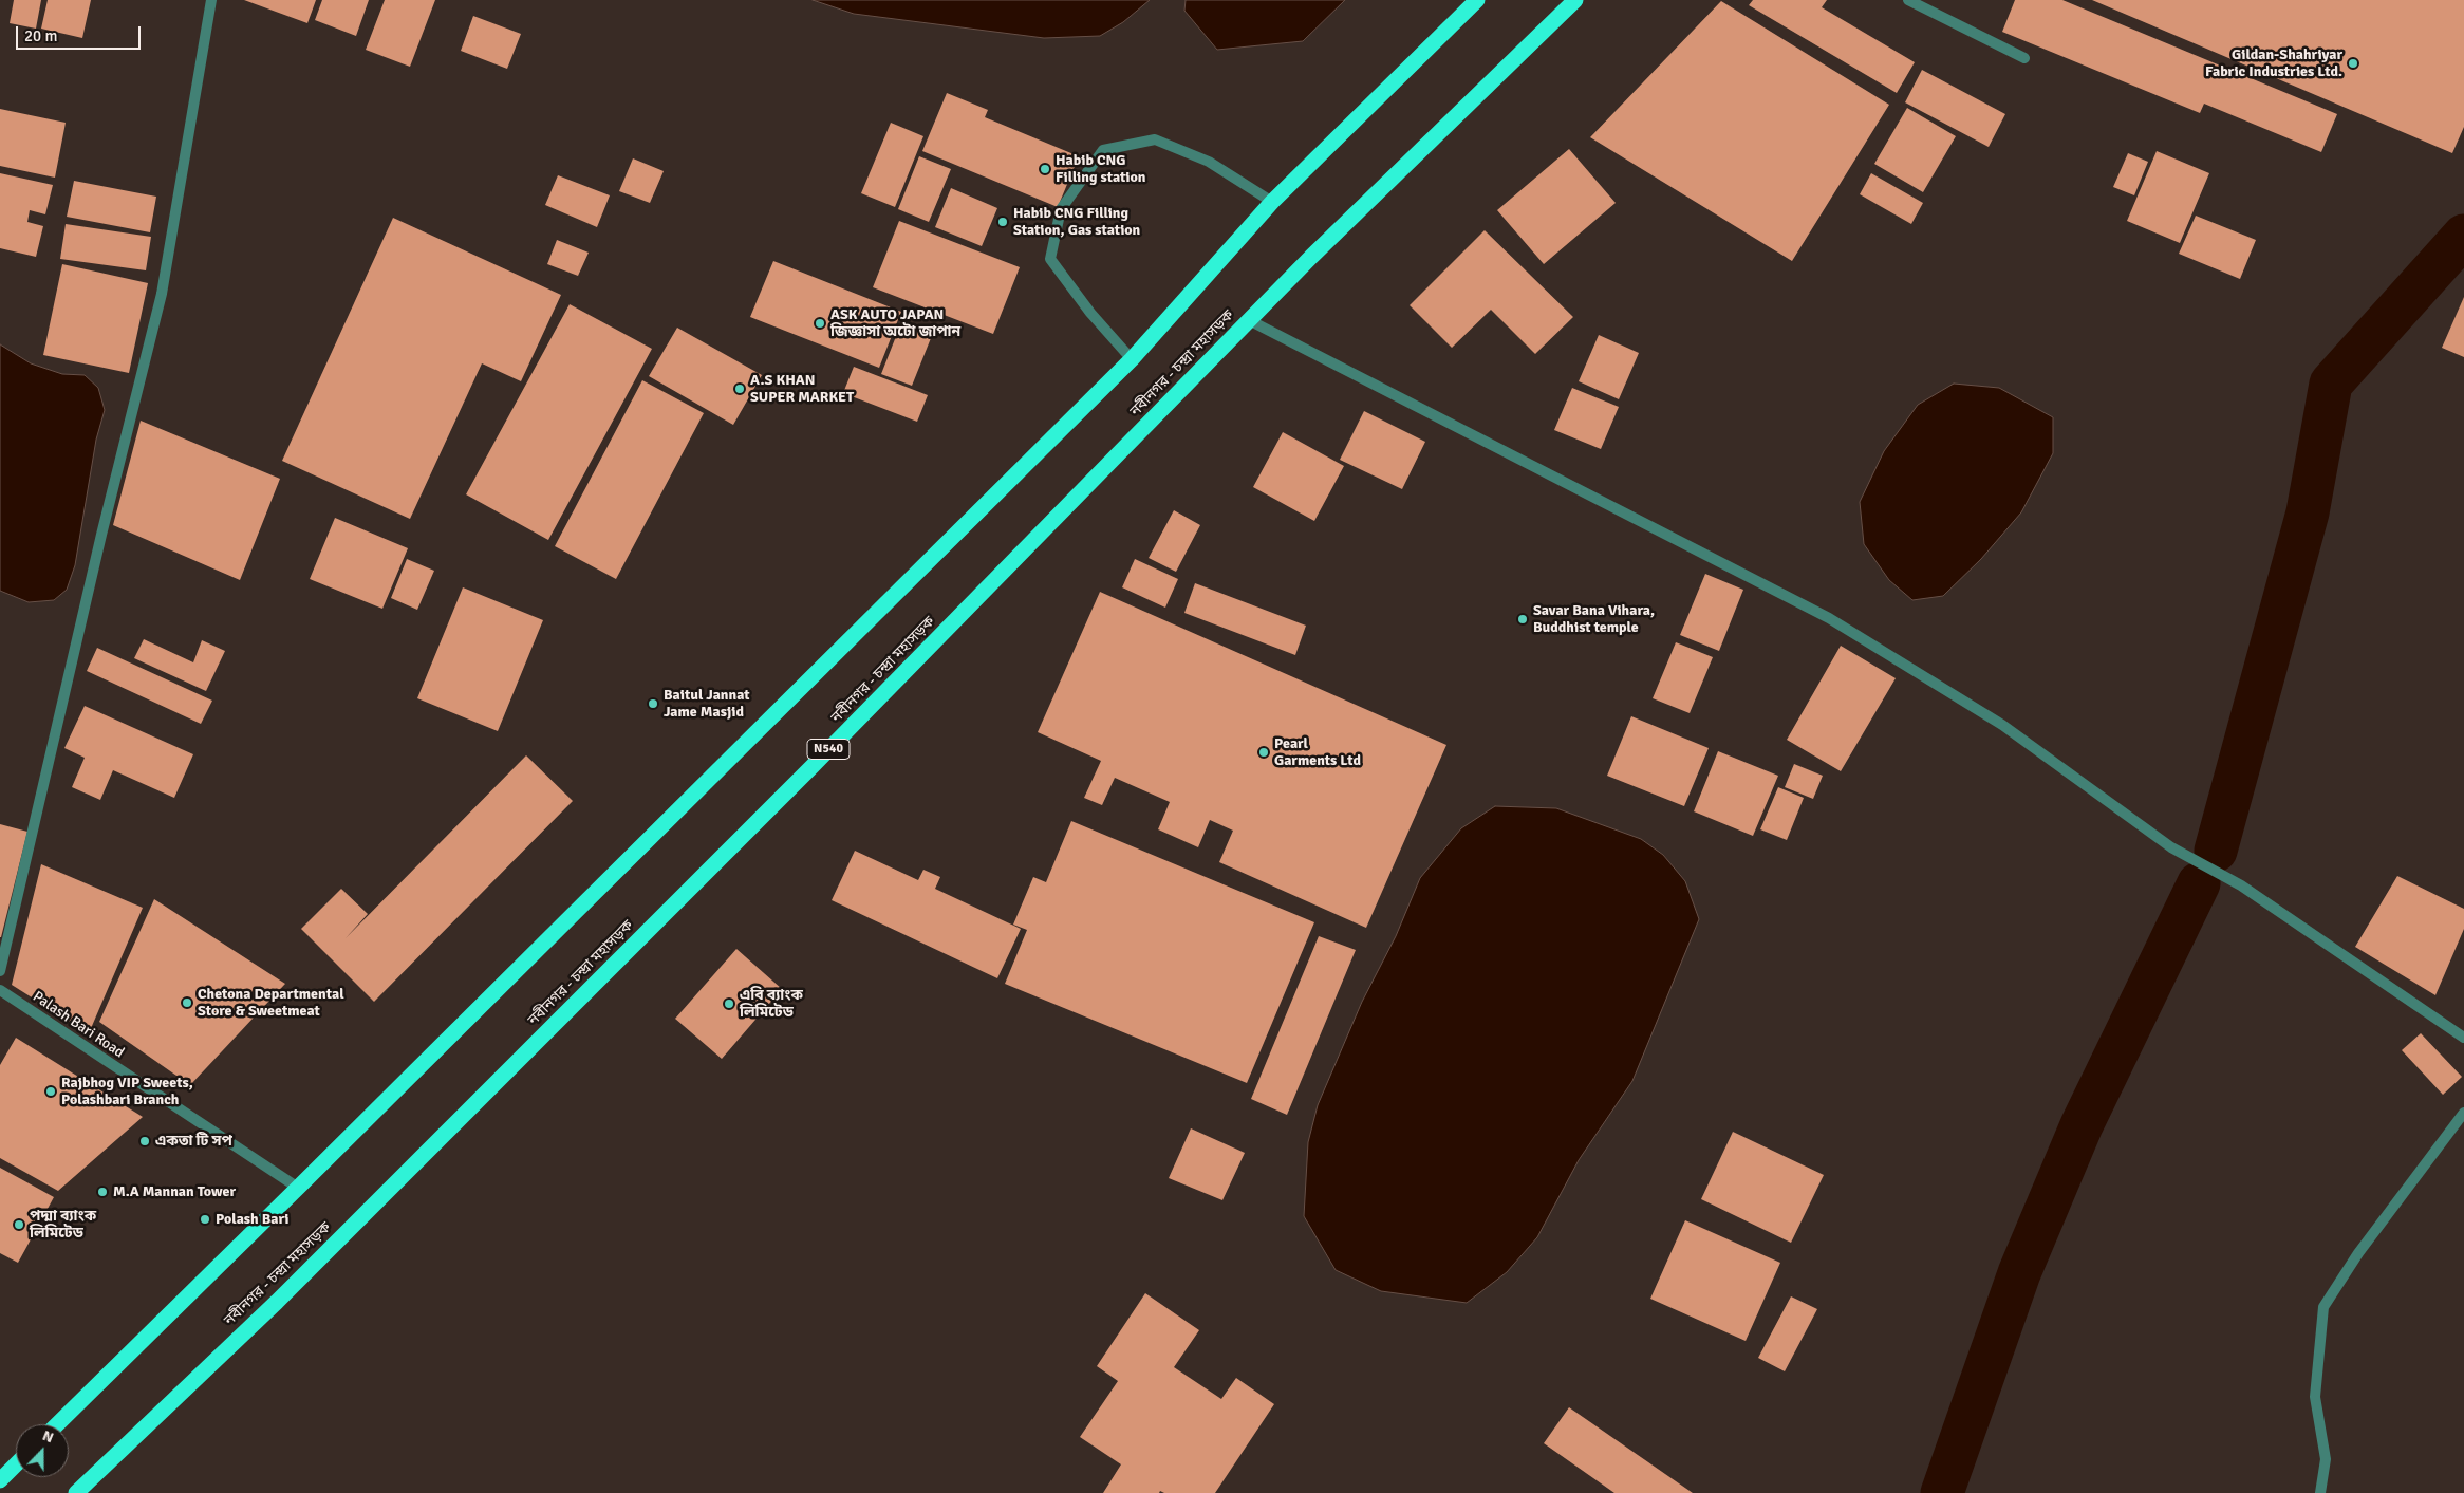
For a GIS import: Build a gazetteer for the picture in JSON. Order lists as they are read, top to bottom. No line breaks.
{"streets":{"highway":["নবীনগর - চন্দ্রা মহাসড়ক","N540"],"street":["Palash Bari Road"]},"places":["Gildan-Shahriyar Fabric Industries Ltd.","Habib CNG Filling station","Habib CNG Filling Station, Gas station","ASK AUTO JAPAN জিজ্ঞাসা অটো জাপান","A.S KHAN SUPER MARKET","Savar Bana Vihara, Buddhist temple","Baitul Jannat Jame Masjid","Pearl Garments Ltd","Chetona Departmental Store & Sweetmeat","এবি ব্যাংক লিমিটেড","Rajbhog VIP Sweets, Polashbari Branch","একতা টি সপ","M.A Mannan Tower","Polash Bari","পদ্মা ব্যাংক লিমিটেড"],"scale_bar":"20 m","north":"top"}
